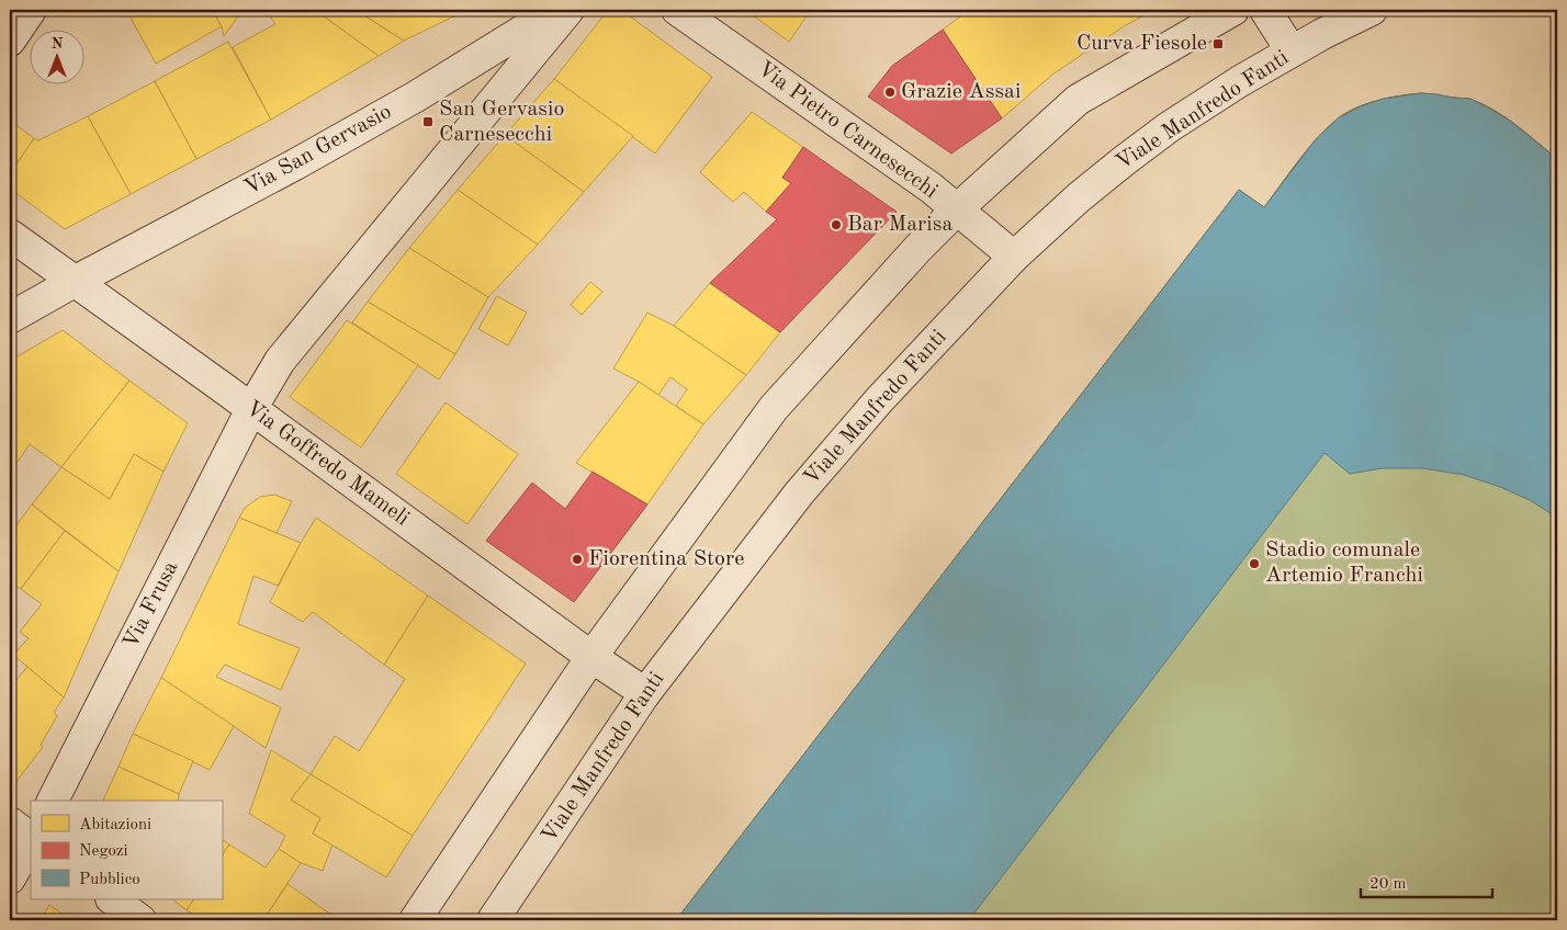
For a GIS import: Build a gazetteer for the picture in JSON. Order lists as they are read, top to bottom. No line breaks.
{"streets":{"street":["Viale Manfredo Fanti","Via Pietro Carnesecchi","Via San Gervasio","Via Goffredo Mameli","Via Frusa"]},"crossings":[["Viale Manfredo Fanti","Via Pietro Carnesecchi"],["Viale Manfredo Fanti","Via Goffredo Mameli"],["Via San Gervasio","Via Goffredo Mameli"],["Via Goffredo Mameli","Via Frusa"]],"places":{"transit":["Curva Fiesole","San Gervasio Carnesecchi"],"other":["Grazie Assai","Bar Marisa","Fiorentina Store","Stadio comunale Artemio Franchi"]},"legend":["Abitazioni","Negozi","Pubblico"],"scale_bar":"20 m","north":"top"}
